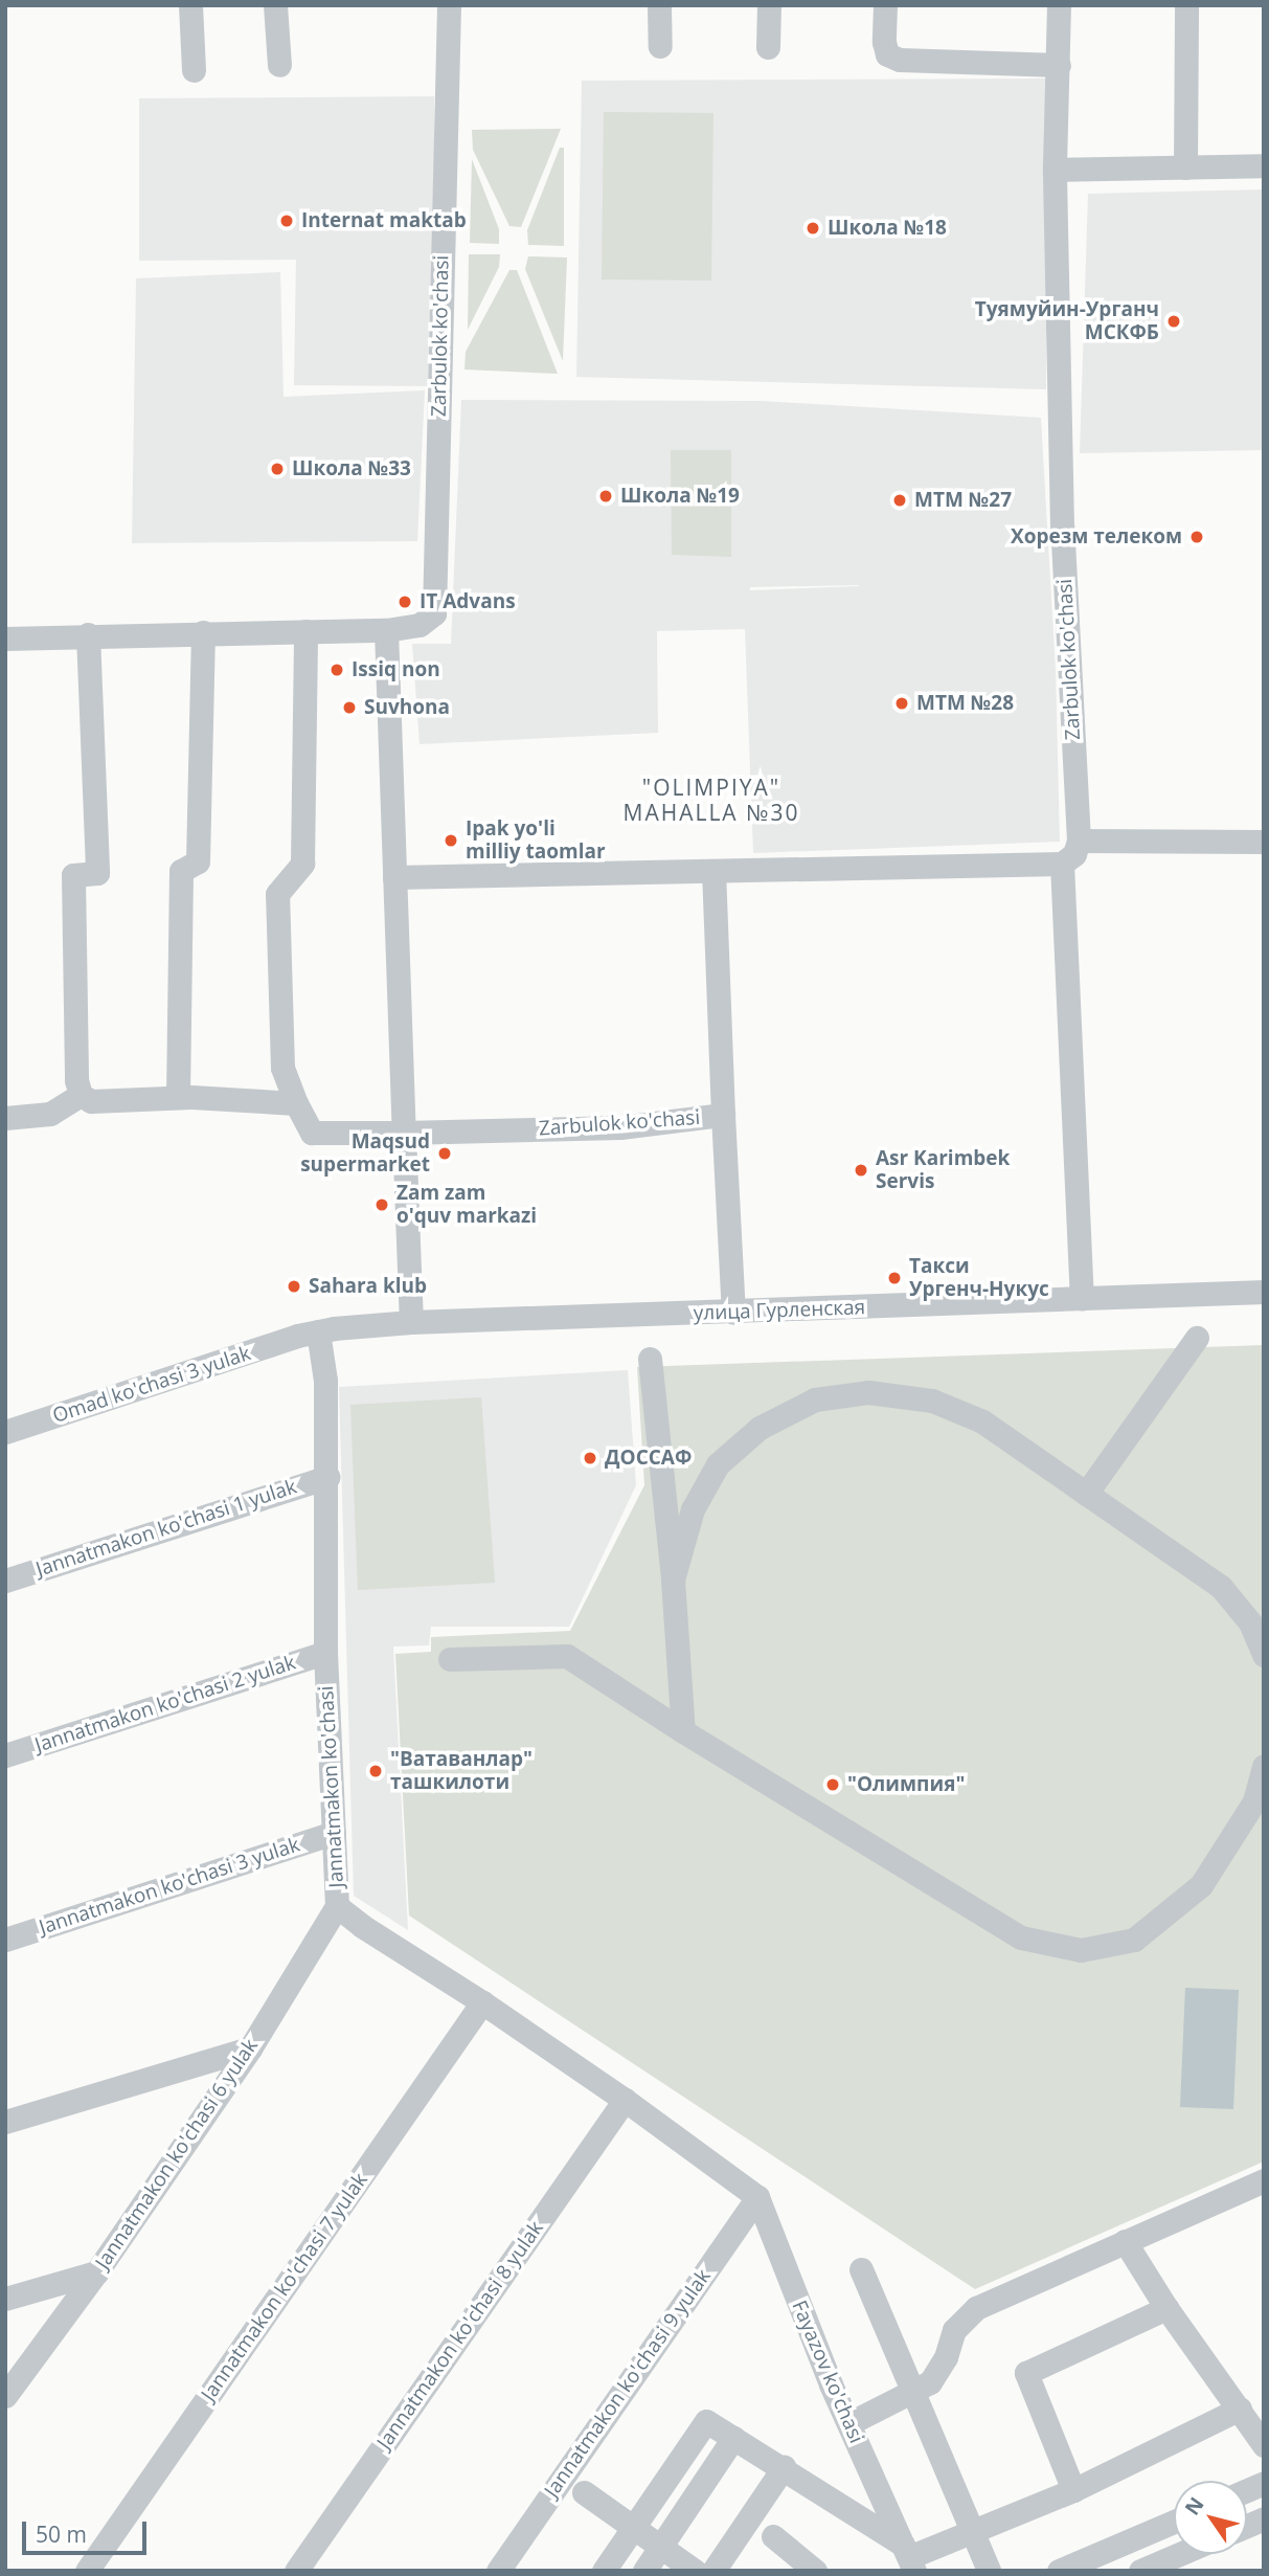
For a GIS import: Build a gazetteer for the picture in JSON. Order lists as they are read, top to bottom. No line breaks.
{"streets":{"street":["Zarbulok ko'chasi","улица Гурленская","Omad ko'chasi 3 yulak","Jannatmakon ko'chasi 1 yulak","Jannatmakon ko'chasi 2 yulak","Jannatmakon ko'chasi","Jannatmakon ko'chasi 3 yulak","Jannatmakon ko'chasi 6 yulak","Jannatmakon ko'chasi 7 yulak","Jannatmakon ko'chasi 8 yulak","Fayazov ko'chasi","Jannatmakon ko'chasi 9 yulak"]},"crossings":[["улица Гурленская","Omad ko'chasi 3 yulak"],["улица Гурленская","Jannatmakon ko'chasi"],["Omad ko'chasi 3 yulak","Jannatmakon ko'chasi"],["Jannatmakon ko'chasi 1 yulak","Jannatmakon ko'chasi"],["Jannatmakon ko'chasi 2 yulak","Jannatmakon ko'chasi"],["Jannatmakon ko'chasi","Jannatmakon ko'chasi 3 yulak"],["Jannatmakon ko'chasi","Jannatmakon ko'chasi 6 yulak"],["Jannatmakon ko'chasi","Jannatmakon ko'chasi 7 yulak"],["Jannatmakon ko'chasi","Jannatmakon ko'chasi 8 yulak"],["Jannatmakon ko'chasi","Fayazov ko'chasi"],["Jannatmakon ko'chasi","Jannatmakon ko'chasi 9 yulak"],["Fayazov ko'chasi","Jannatmakon ko'chasi 9 yulak"]],"districts":["\"OLIMPIYA\" MAHALLA №30"],"places":["Internat maktab","Школа №18","Туямуйин-Урганч МСКФБ","Школа №33","Школа №19","MTM №27","Хорезм телеком","IT Advans","Issiq non","MTM №28","Suvhona","Ipak yo'li milliy taomlar","Maqsud supermarket","Asr Karimbek Servis","Zam zam o'quv markazi","Такси Ургенч-Нукус","Sahara klub","ДОССАФ","\"Ватаванлар\" ташкилоти","\"Олимпия\""],"scale_bar":"50 m","north":"top left"}
